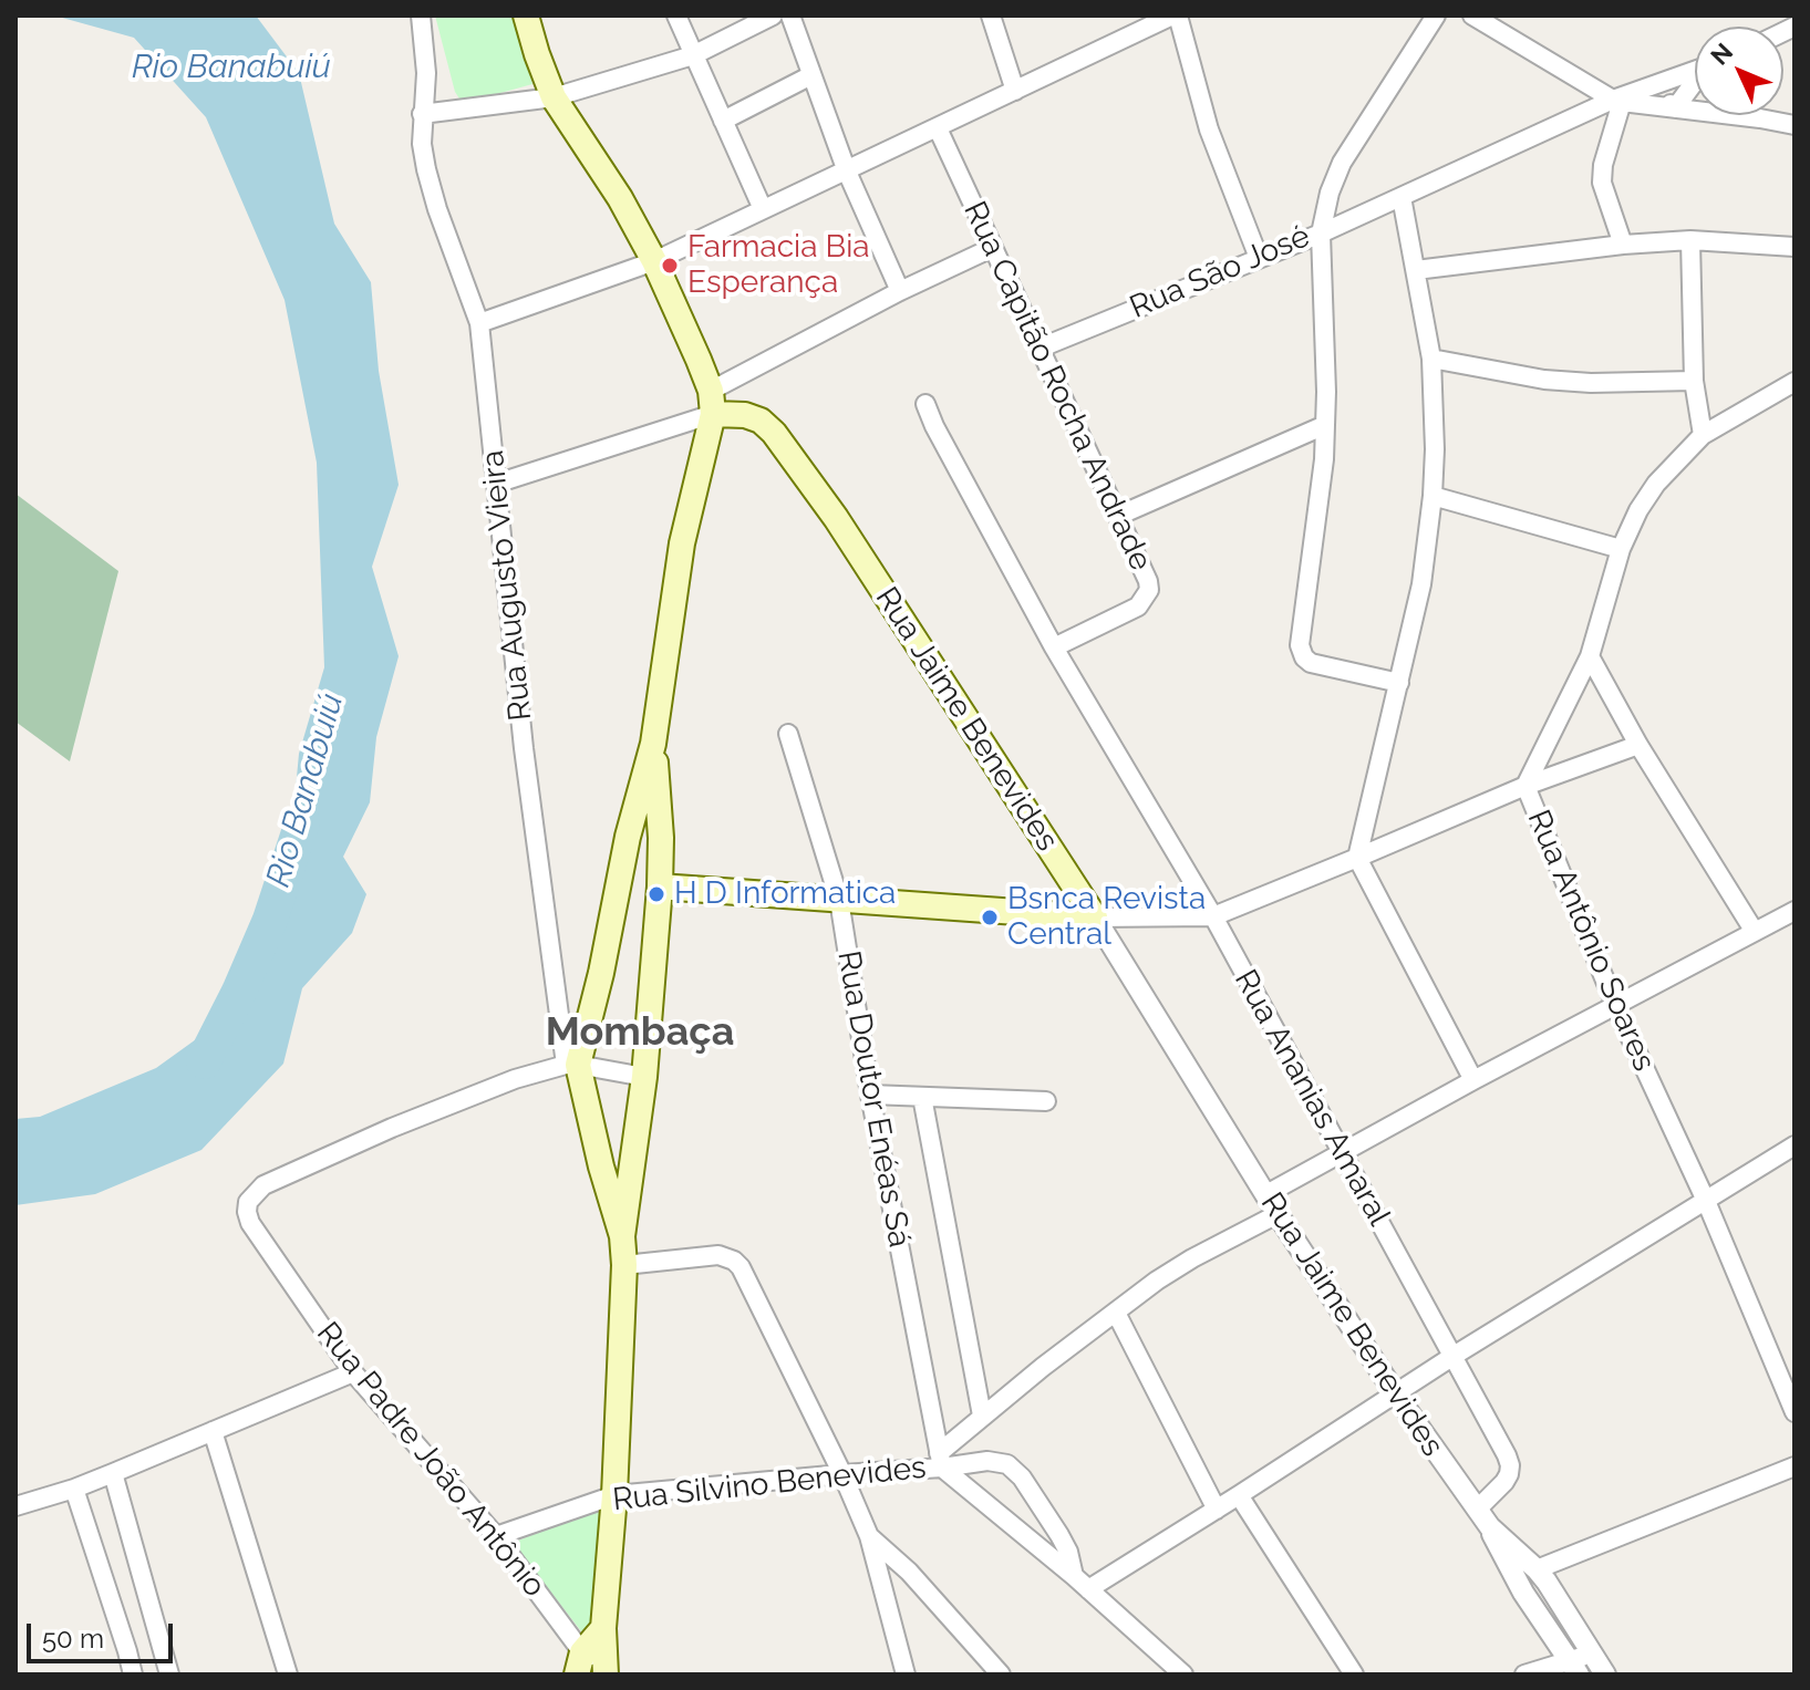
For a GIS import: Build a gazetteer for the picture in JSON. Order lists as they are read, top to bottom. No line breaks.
{"streets":{"main road":["Rua Jaime Benevides"],"street":["Rua São José","Rua Capitão Rocha Andrade","Rua Augusto Vieira","Rua Antônio Soares","Rua Ananias Amaral","Rua Doutor Enéas Sá","Rua Padre João Antônio","Rua Silvino Benevides"]},"crossings":[["Rua São José","Rua Capitão Rocha Andrade"],["Rua Capitão Rocha Andrade","Rua Ananias Amaral"],["Rua Augusto Vieira","Rua Padre João Antônio"],["Rua Jaime Benevides","Rua Ananias Amaral"],["Rua Jaime Benevides","Rua Silvino Benevides"],["Rua Doutor Enéas Sá","Rua Silvino Benevides"],["Rua Padre João Antônio","Rua Silvino Benevides"]],"districts":["Mombaça"],"water":["Rio Banabuiú"],"places":["Farmacia Bia Esperança","H D Informatica","Bsnca Revista Central"],"scale_bar":"50 m","north":"top left"}
